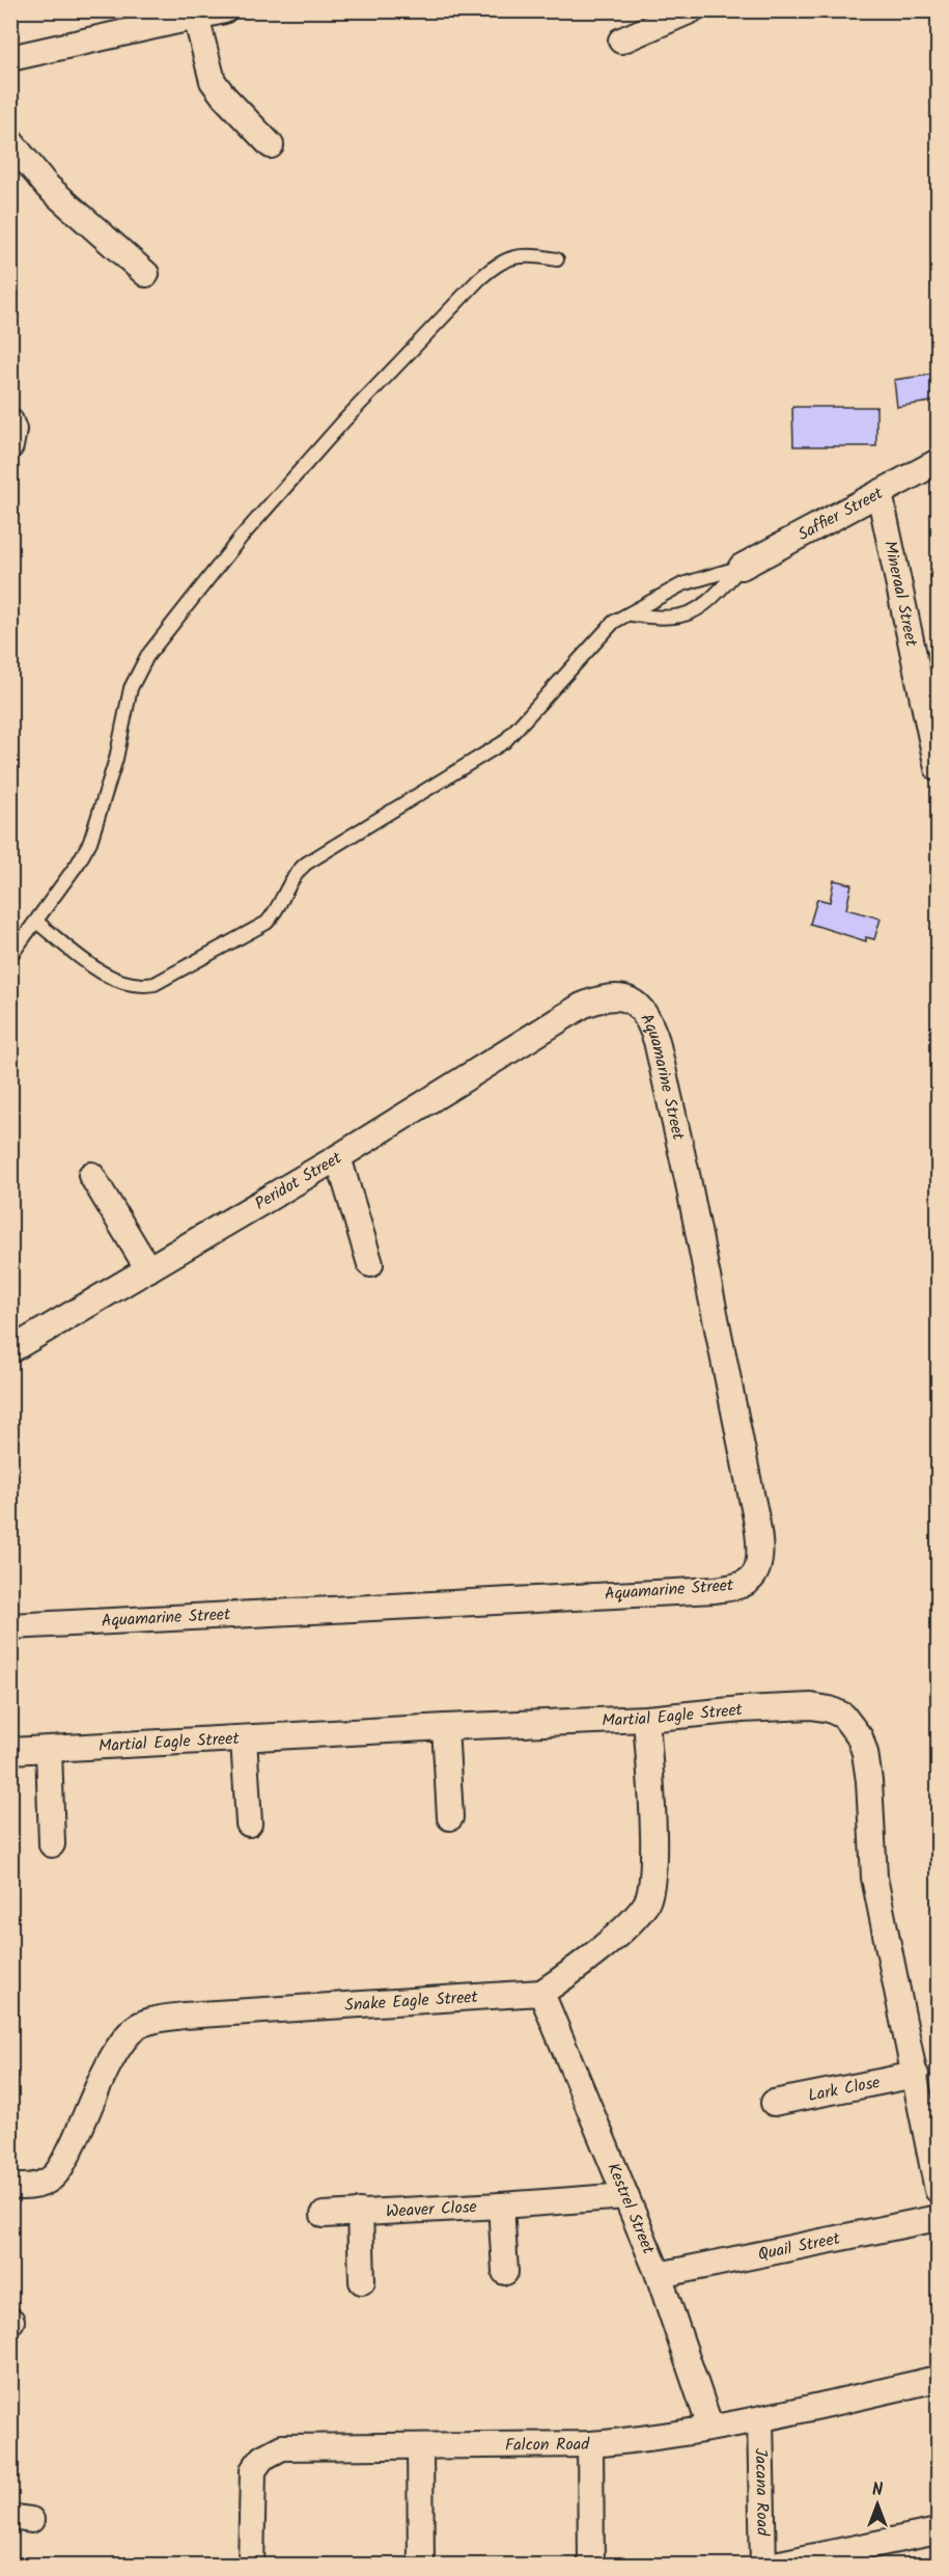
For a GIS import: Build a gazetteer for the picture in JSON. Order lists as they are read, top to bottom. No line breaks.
{"streets":{"street":["Saffier Street","Mineraal Street","Aquamarine Street","Peridot Street","Martial Eagle Street","Snake Eagle Street","Lark Close","Weaver Close","Kestrel Street","Quail Street","Falcon Road","Jacana Road"]},"crossings":[["Saffier Street","Mineraal Street"],["Aquamarine Street","Peridot Street"],["Martial Eagle Street","Lark Close"],["Snake Eagle Street","Kestrel Street"],["Weaver Close","Kestrel Street"],["Kestrel Street","Quail Street"],["Kestrel Street","Falcon Road"],["Falcon Road","Jacana Road"]],"north":"top"}
